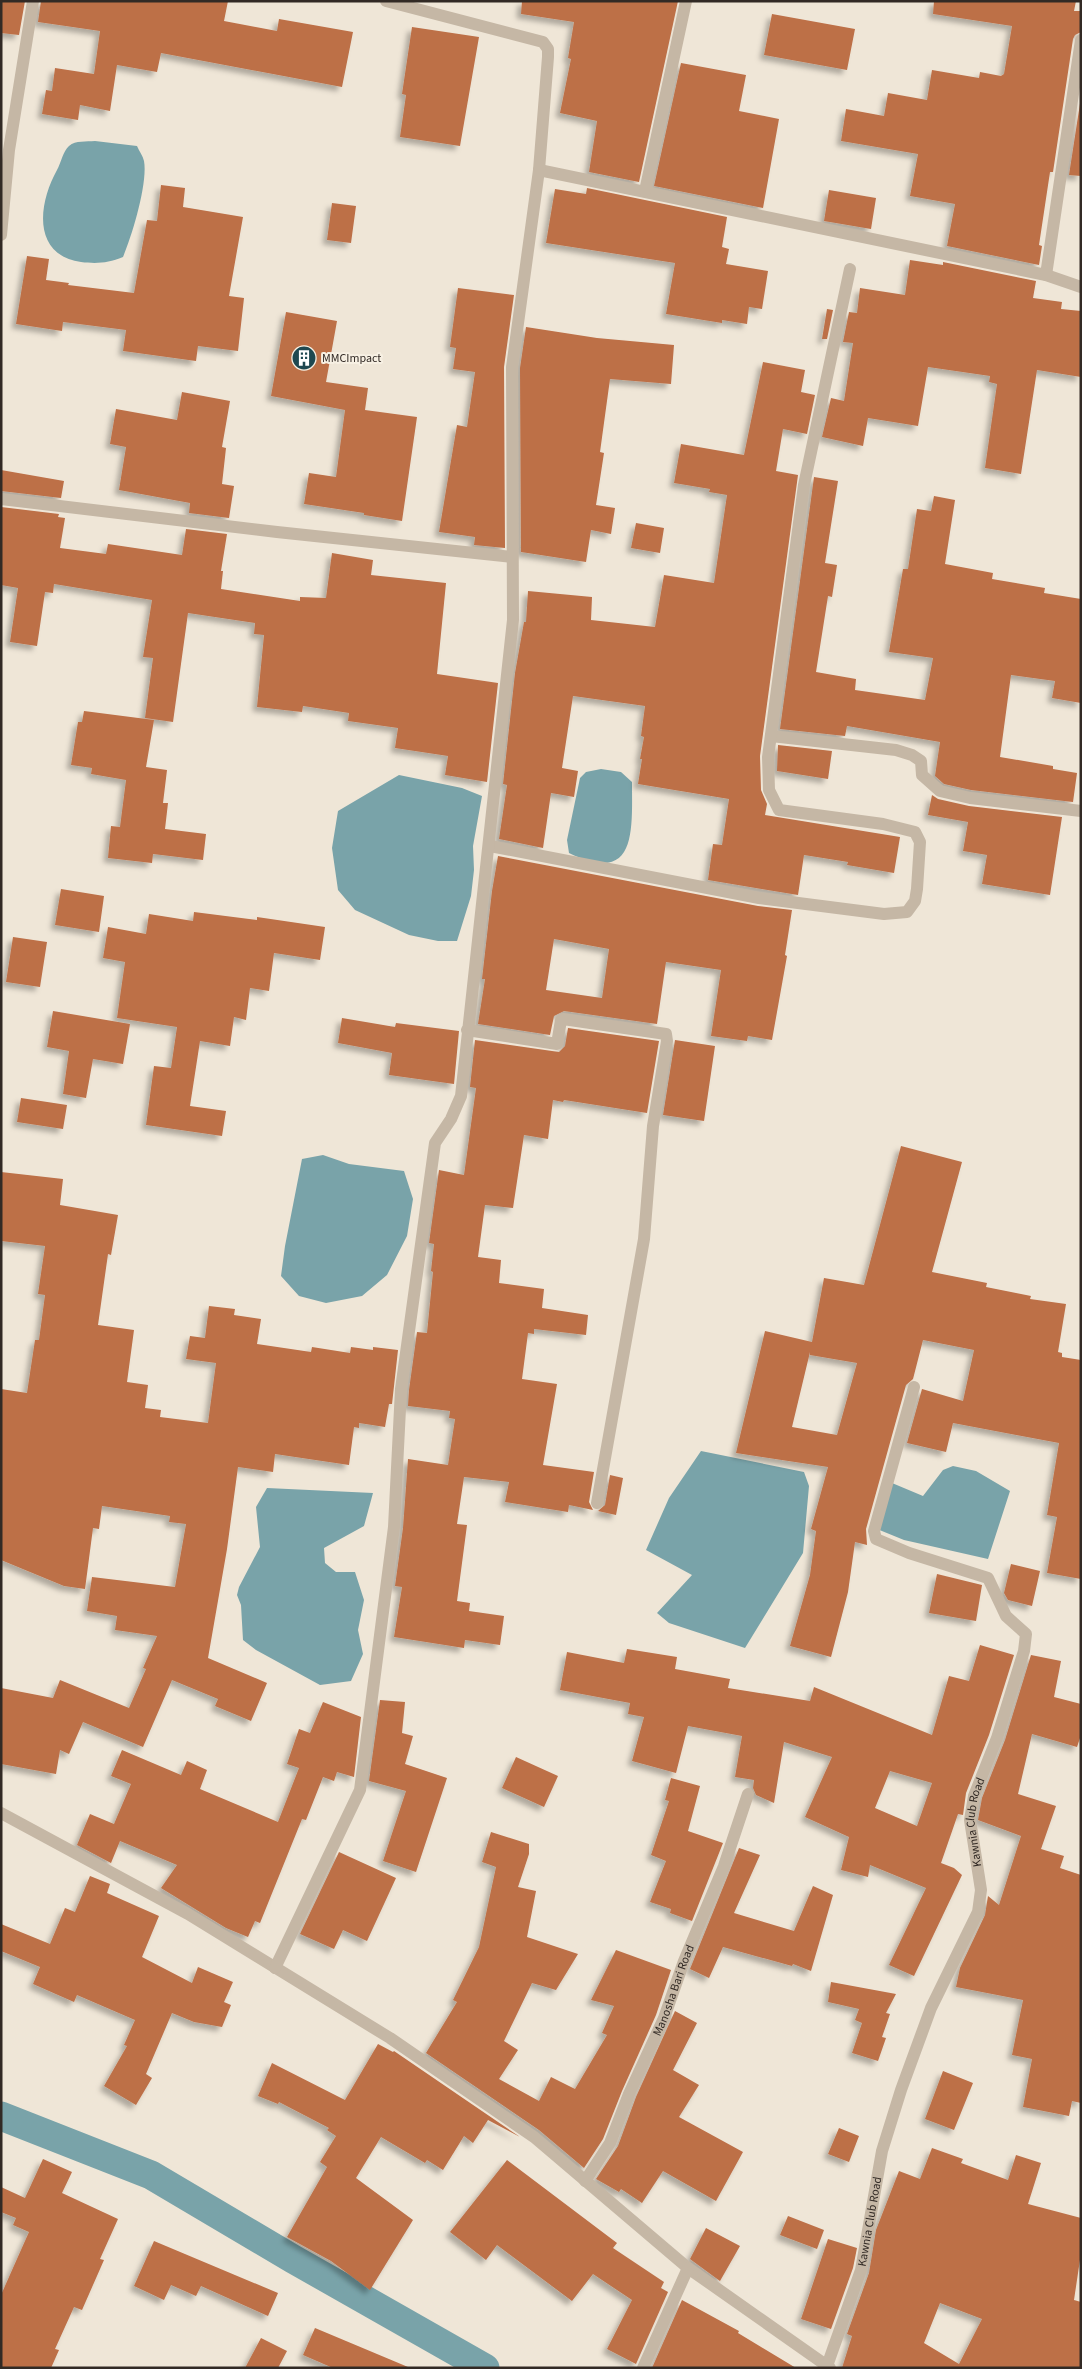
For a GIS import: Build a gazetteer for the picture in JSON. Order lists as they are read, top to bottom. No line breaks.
{"streets":{"street":["Kawnia Club Road","Manosha Bari Road"]},"places":{"building":["MMCImpact"]}}
